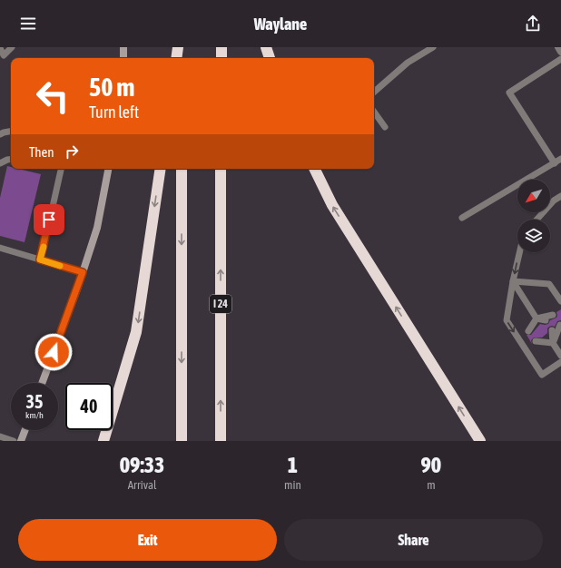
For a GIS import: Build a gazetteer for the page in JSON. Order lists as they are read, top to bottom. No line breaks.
{"streets":{"highway":["I 24"]},"north":"bottom left","page":{"header":"Waylane","turn":["50 m","Turn left"],"then":"Then","speed":"35 km/h","limit":"40","eta":["09:33","Arrival","1","min","90","m"],"buttons":["Exit","Share"]}}
